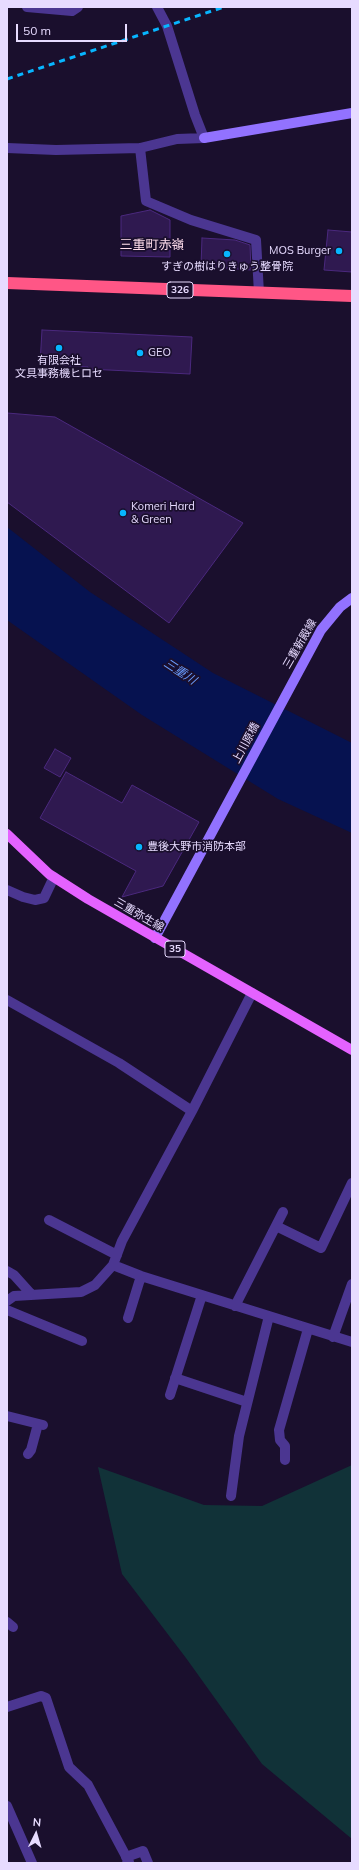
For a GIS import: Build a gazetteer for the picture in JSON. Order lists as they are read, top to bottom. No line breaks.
{"streets":{"highway":["326"],"main road":["三重新殿線","上川原橋","三重弥生線","35"]},"crossings":[["三重新殿線","上川原橋"],["上川原橋","三重弥生線"]],"districts":["三重町赤嶺"],"water":["三重川"],"places":["MOS Burger","すぎの樹はりきゅう整骨院","有限会社 文具事務機ヒロセ","GEO","Komeri Hard & Green","豊後大野市消防本部"],"scale_bar":"50 m","north":"top"}
